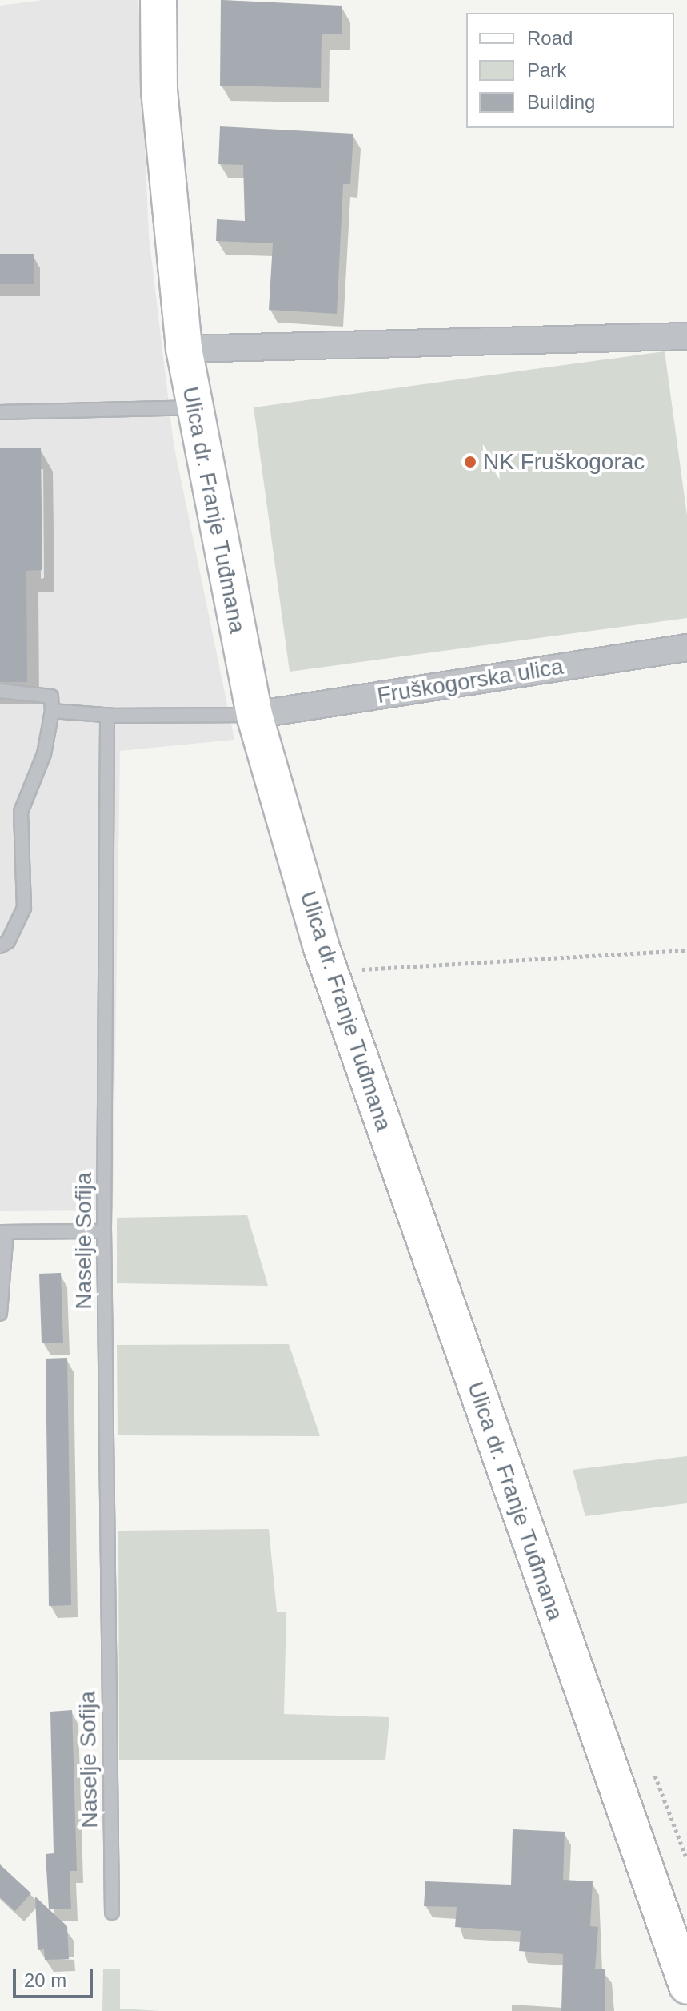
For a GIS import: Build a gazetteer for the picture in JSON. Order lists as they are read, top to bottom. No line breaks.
{"streets":{"main road":["Ulica dr. Franje Tuđmana"],"street":["Fruškogorska ulica"],"lane":["Naselje Sofija"]},"crossings":[["Ulica dr. Franje Tuđmana","Fruškogorska ulica"]],"places":["NK Fruškogorac"],"legend":["Road","Park","Building"],"scale_bar":"20 m"}
